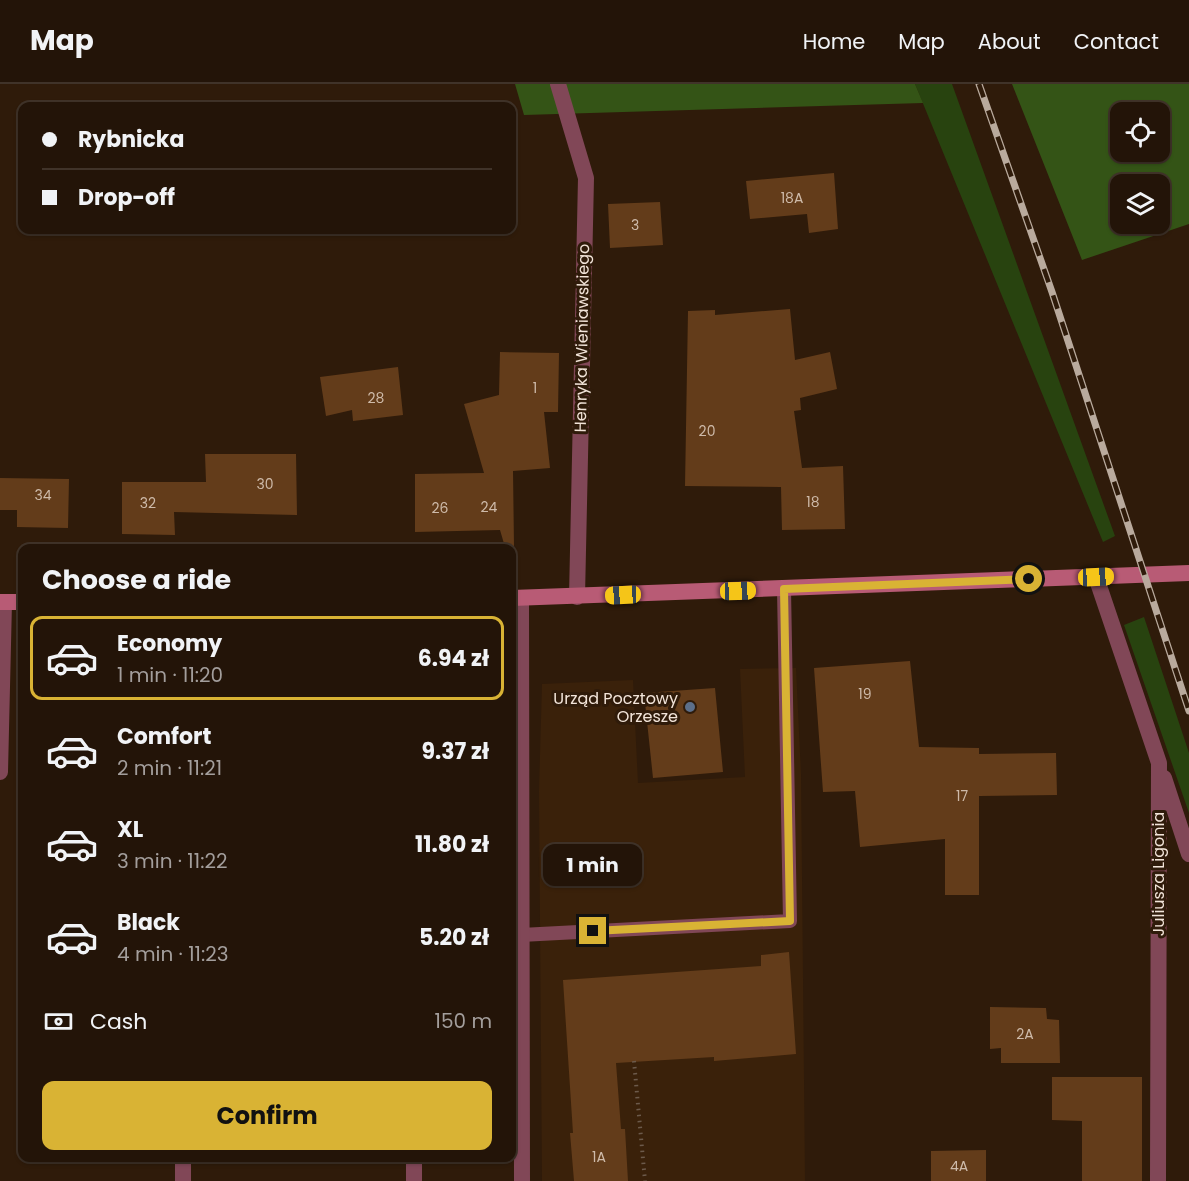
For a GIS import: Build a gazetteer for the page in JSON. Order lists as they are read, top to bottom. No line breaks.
{"streets":{"street":["Henryka Wieniawskiego","Juliusza Ligonia"]},"places":["Urząd Pocztowy Orzesze"],"house_numbers":["18A","3","1","28","20","30","34","18","32","24","26","19","17","2A","1A","4A"],"page":{"header":"Map","nav":["Home","Map","About","Contact"],"banner":["Rybnicka","Drop-off"],"heading":"Choose a ride","list":[{"name":"Economy","note":"1 min · 11:20","value":"6.94 zł"},{"name":"Comfort","note":"2 min · 11:21","value":"9.37 zł"},{"name":"XL","note":"3 min · 11:22","value":"11.80 zł"},{"name":"Black","note":"4 min · 11:23","value":"5.20 zł"}],"bubble":"1 min","pay":["Cash","150 m"],"buttons":"Confirm"}}
